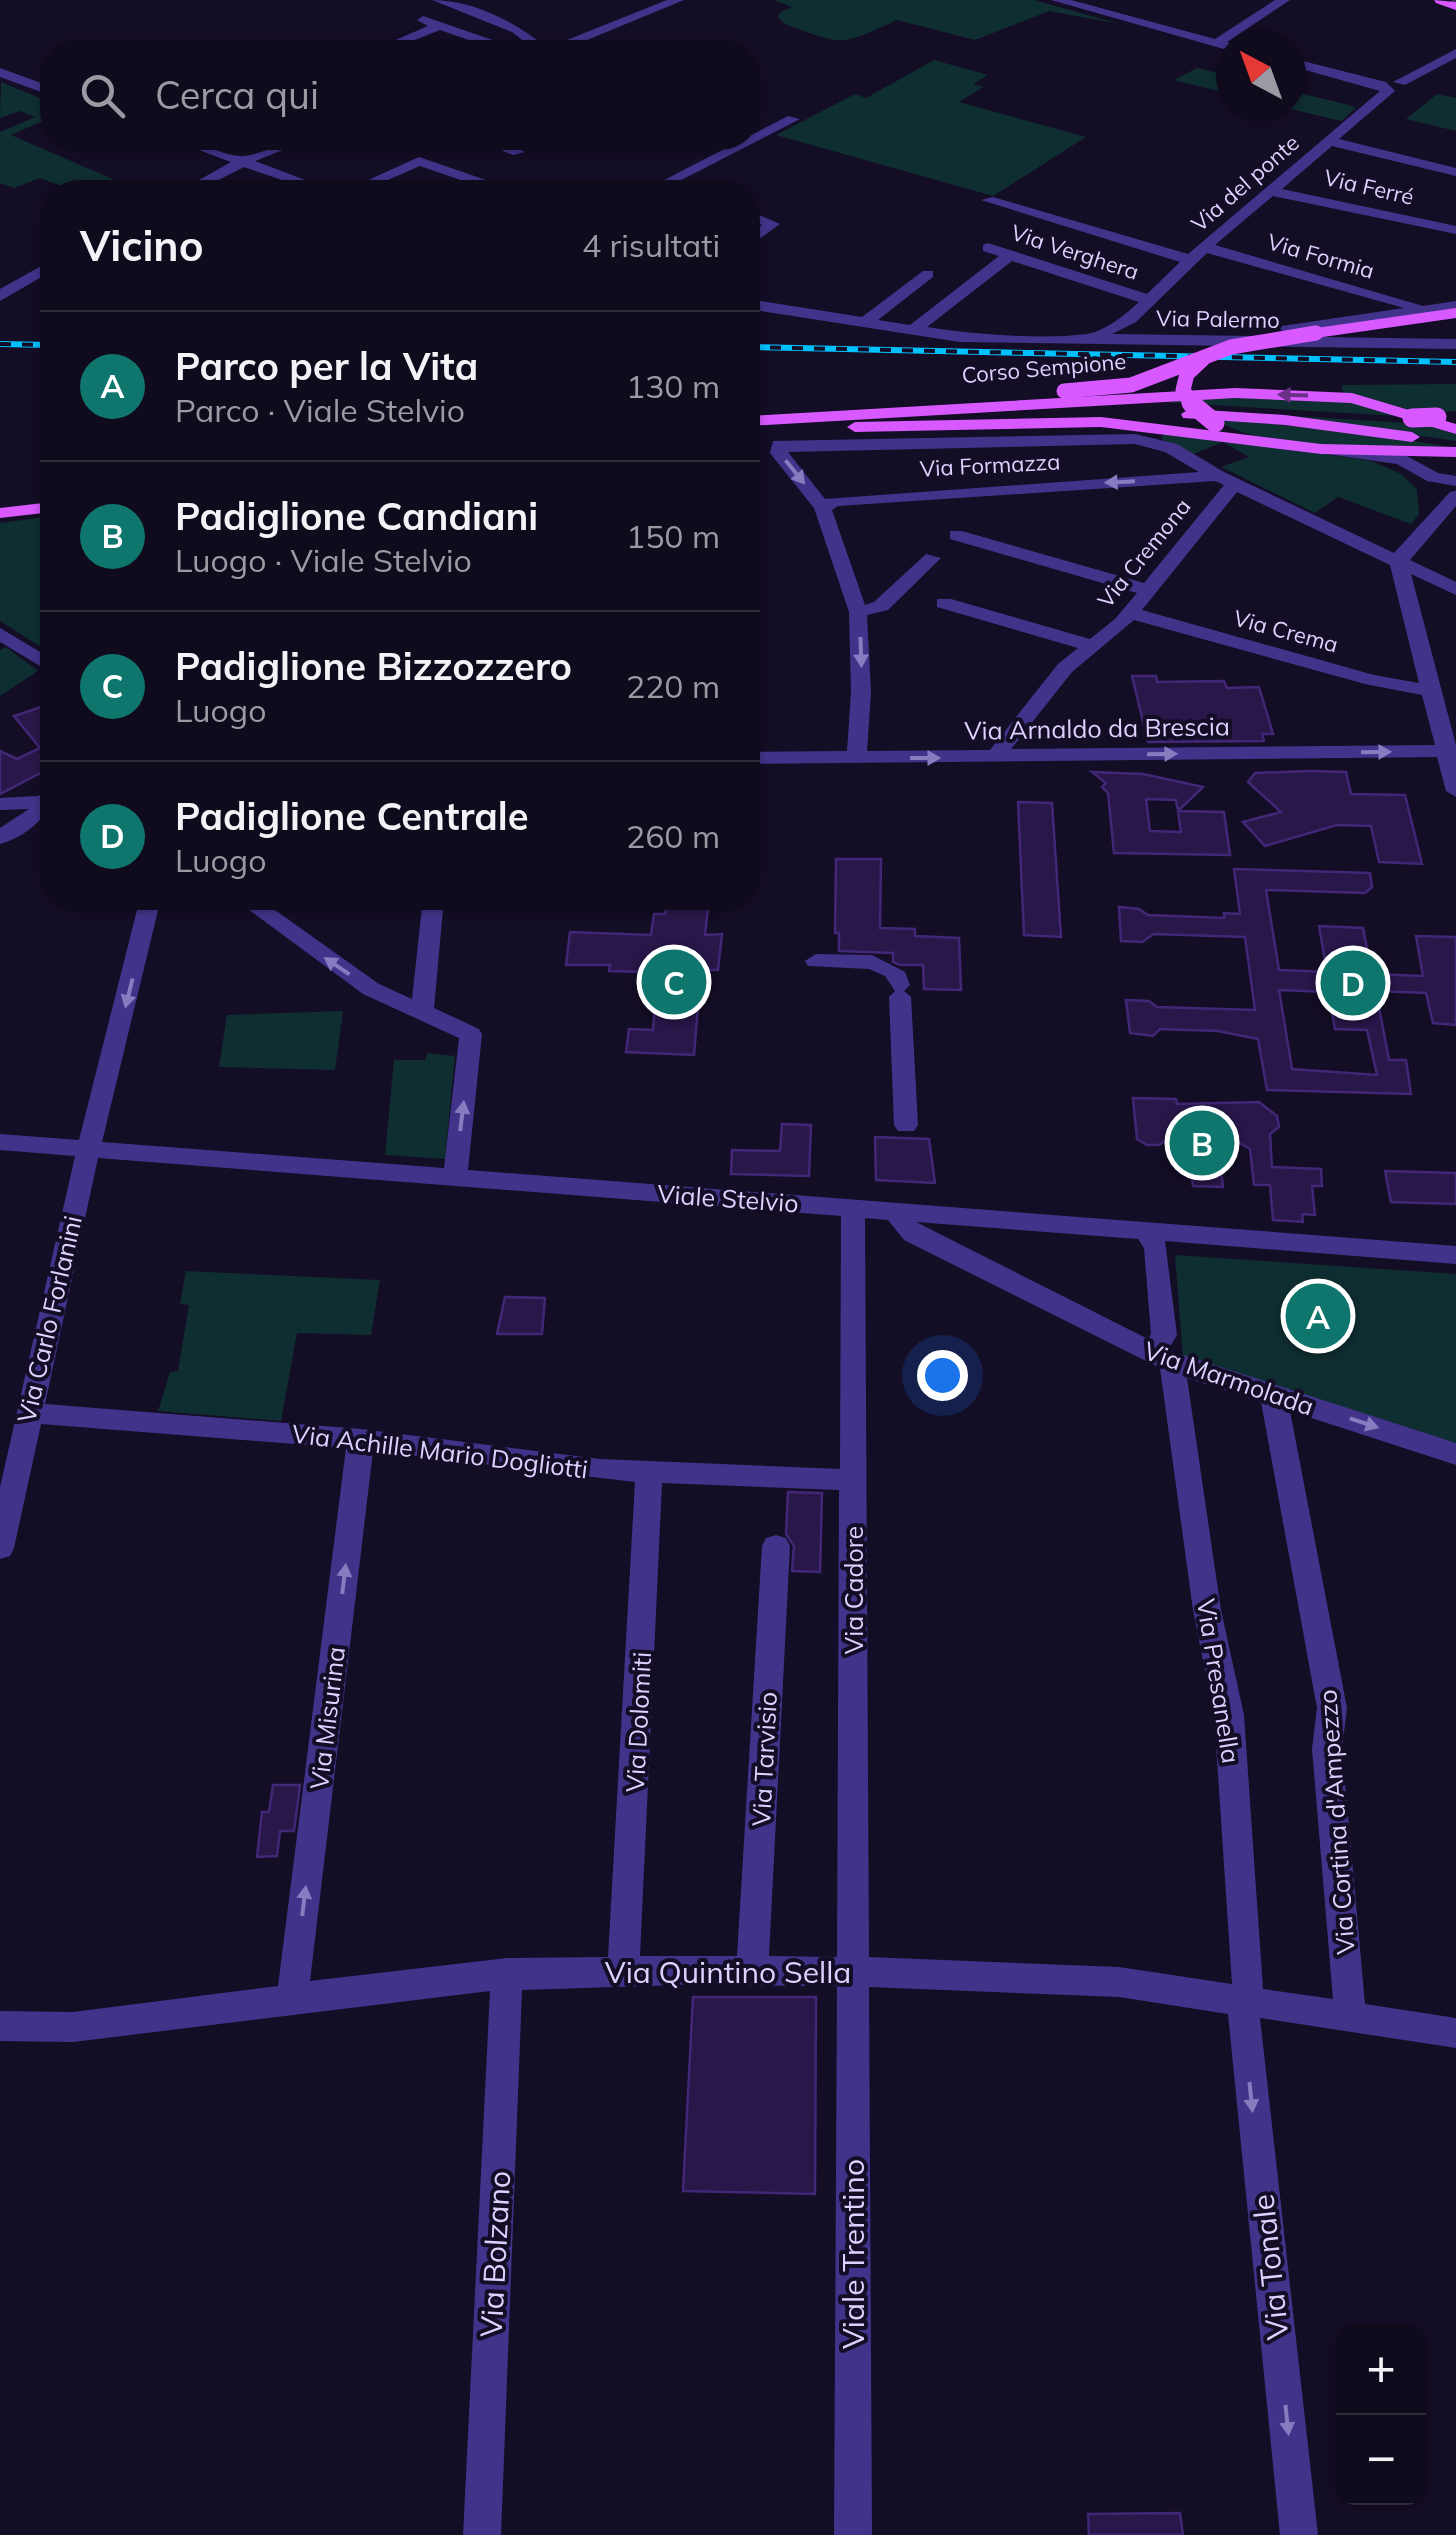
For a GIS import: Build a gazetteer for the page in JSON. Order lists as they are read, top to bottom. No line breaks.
{"streets":{"main road":["Corso Sempione"],"street":["Via del ponte","Via Ferré","Via Verghera","Via Formia","Via Palermo","Via Formazza","Via Cremona","Via Crema","Via Arnaldo da Brescia","Viale Stelvio","Via Carlo Forlanini","Via Marmolada","Via Achille Mario Dogliotti","Via Cadore","Via Presanella","Via Misurina","Via Dolomiti","Via Tarvisio","Via Cortina d'Ampezzo","Via Quintino Sella","Via Bolzano","Viale Trentino","Via Tonale"]},"crossings":[["Via del ponte","Via Ferré"],["Via del ponte","Via Verghera"],["Via del ponte","Via Formia"],["Via del ponte","Via Palermo"],["Via Palermo","Corso Sempione"],["Via Formazza","Via Cremona"],["Via Cremona","Via Crema"],["Via Cremona","Via Arnaldo da Brescia"],["Viale Stelvio","Via Carlo Forlanini"],["Viale Stelvio","Via Marmolada"],["Viale Stelvio","Via Cadore"],["Viale Stelvio","Via Presanella"],["Via Carlo Forlanini","Via Achille Mario Dogliotti"],["Via Marmolada","Via Presanella"],["Via Marmolada","Via Cortina d'Ampezzo"],["Via Achille Mario Dogliotti","Via Cadore"],["Via Achille Mario Dogliotti","Via Misurina"],["Via Achille Mario Dogliotti","Via Dolomiti"],["Via Cadore","Via Quintino Sella"],["Via Cadore","Viale Trentino"],["Via Presanella","Via Quintino Sella"],["Via Presanella","Via Tonale"],["Via Misurina","Via Quintino Sella"],["Via Dolomiti","Via Quintino Sella"],["Via Tarvisio","Via Quintino Sella"],["Via Cortina d'Ampezzo","Via Quintino Sella"],["Via Quintino Sella","Via Bolzano"],["Via Quintino Sella","Viale Trentino"],["Via Quintino Sella","Via Tonale"]],"one_way":["Via Carlo Forlanini","Via Misurina","Via Tonale"],"north":"top left","page":{"search":"Cerca qui","heading":["Vicino","4 risultati"],"list":[{"mark":"A","name":"Parco per la Vita","note":"Parco · Viale Stelvio","value":"130 m"},{"mark":"B","name":"Padiglione Candiani","note":"Luogo · Viale Stelvio","value":"150 m"},{"mark":"C","name":"Padiglione Bizzozzero","note":"Luogo","value":"220 m"},{"mark":"D","name":"Padiglione Centrale","note":"Luogo","value":"260 m"}],"pins":["C","D","B","A"],"map_buttons":["+","−"]}}
